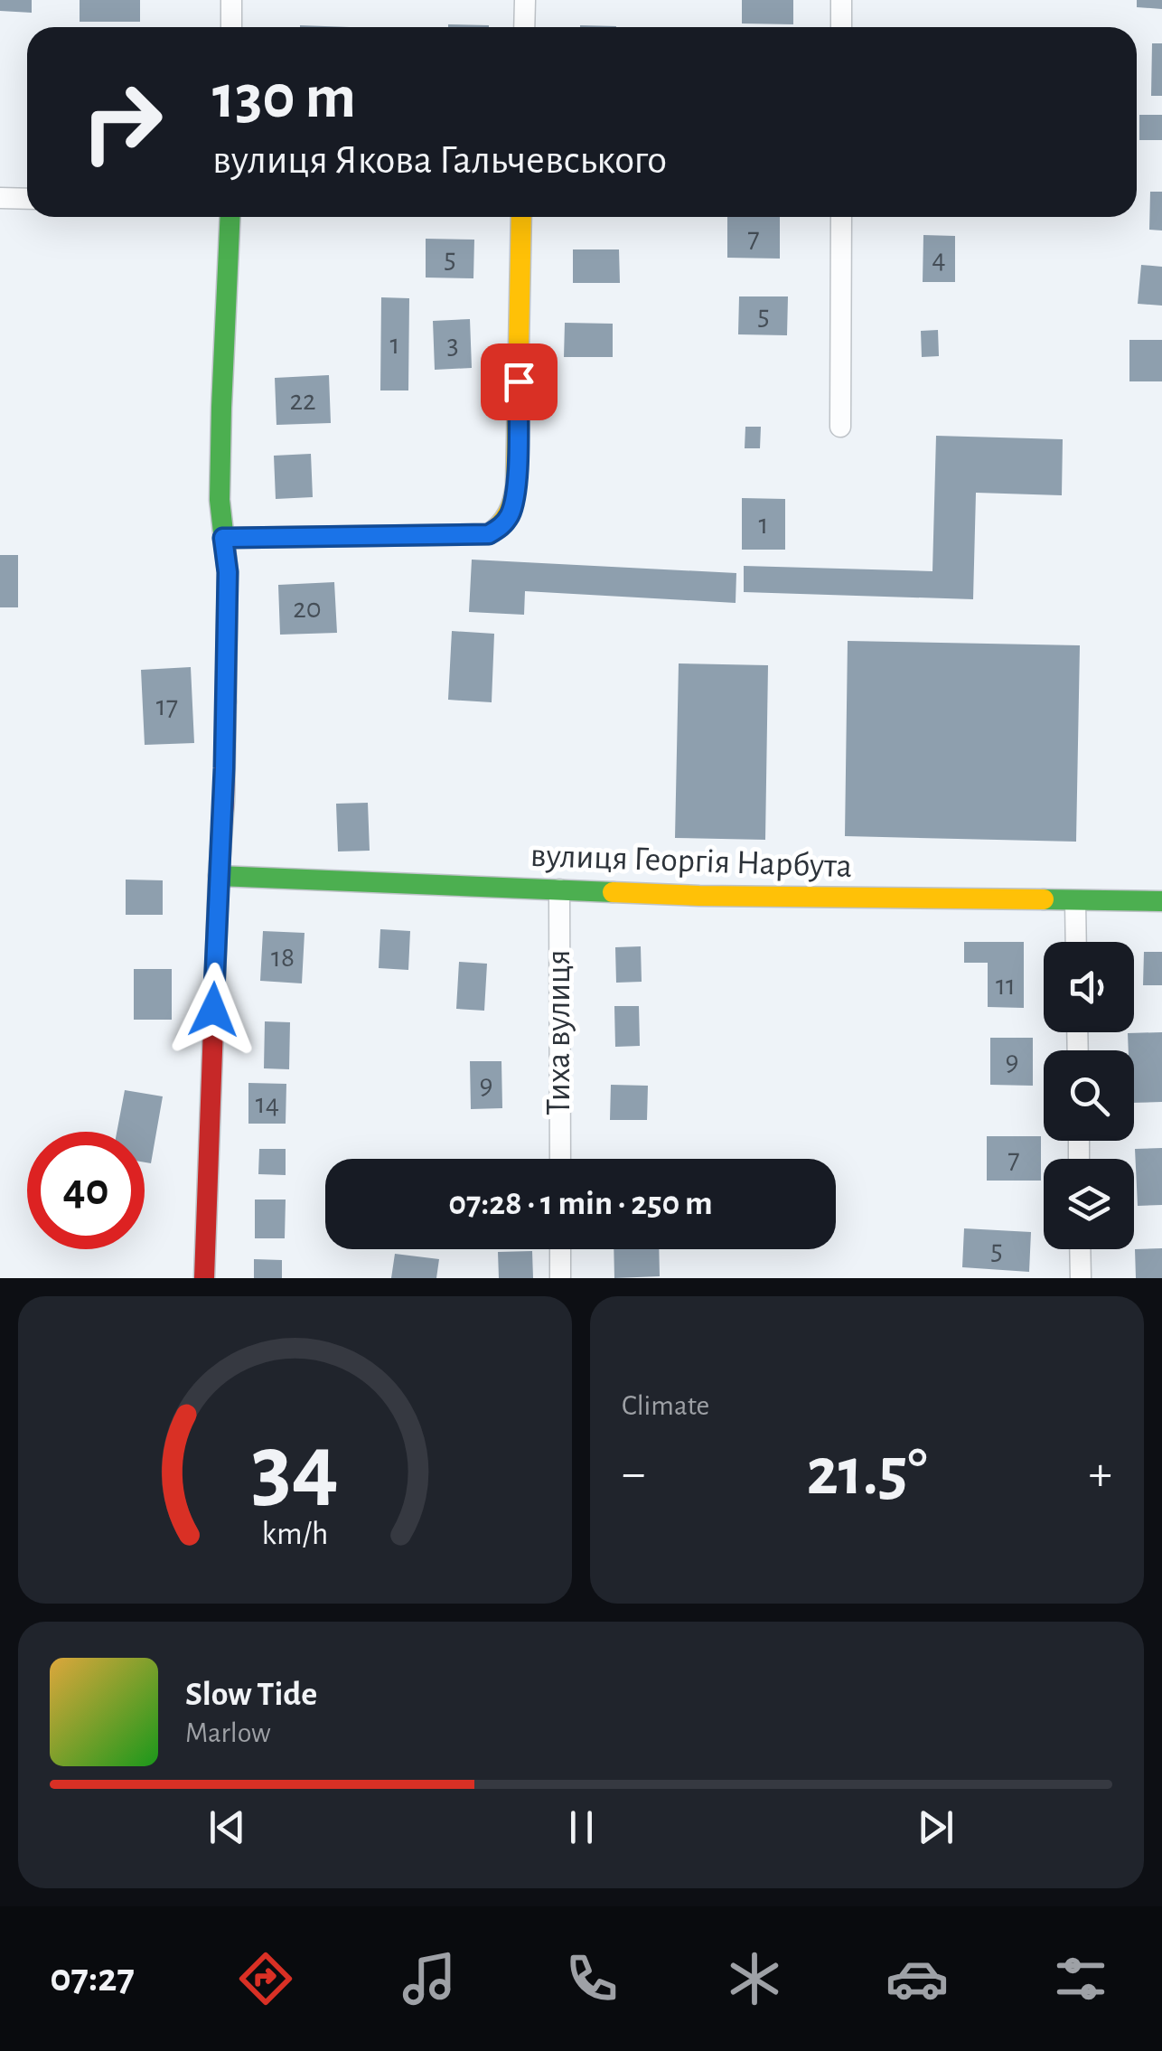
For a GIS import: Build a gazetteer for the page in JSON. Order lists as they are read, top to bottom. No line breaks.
{"streets":{"street":["вулиця Георгія Нарбута","Тиха вулиця"]},"crossings":[["вулиця Георгія Нарбута","Тиха вулиця"]],"house_numbers":["7","5","4","5","1","3","22","1","20","17","18","11","9","9","14","7","5"],"page":{"turn":["130 m","вулиця Якова Гальчевського"],"limit":"40","trip":"07:28 · 1 min · 250 m","tile":"Climate","heat":["−","21.5°","+"],"song":["Slow Tide","Marlow"],"tabs":"07:27","gauge":["34","km/h"]}}
